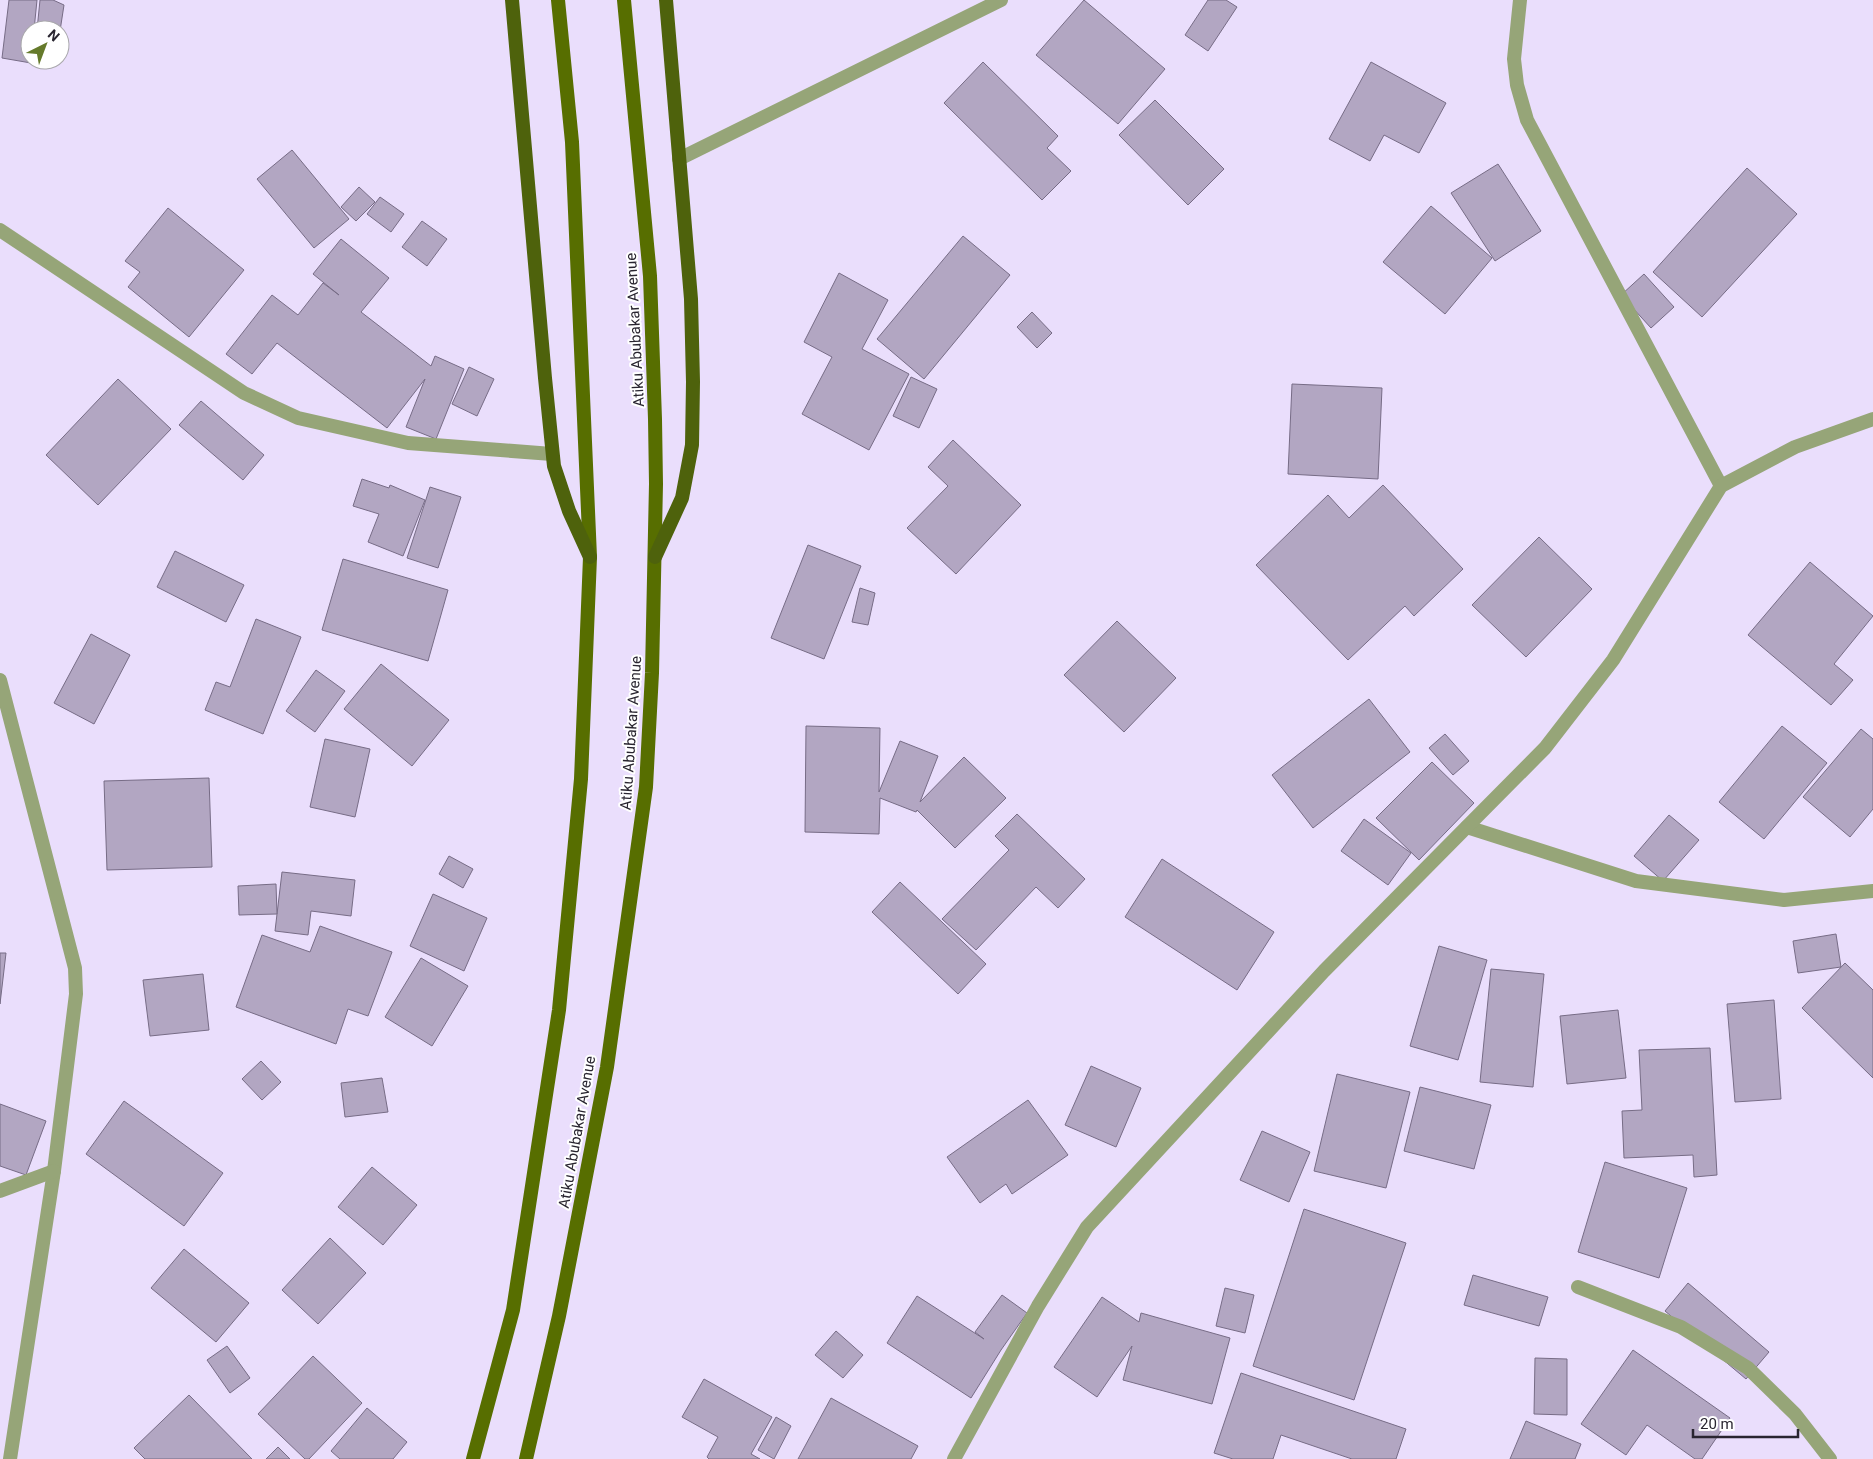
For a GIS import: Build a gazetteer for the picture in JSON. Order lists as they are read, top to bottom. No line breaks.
{"streets":{"main road":["Atiku Abubakar Avenue"]},"scale_bar":"20 m","north":"top right"}
